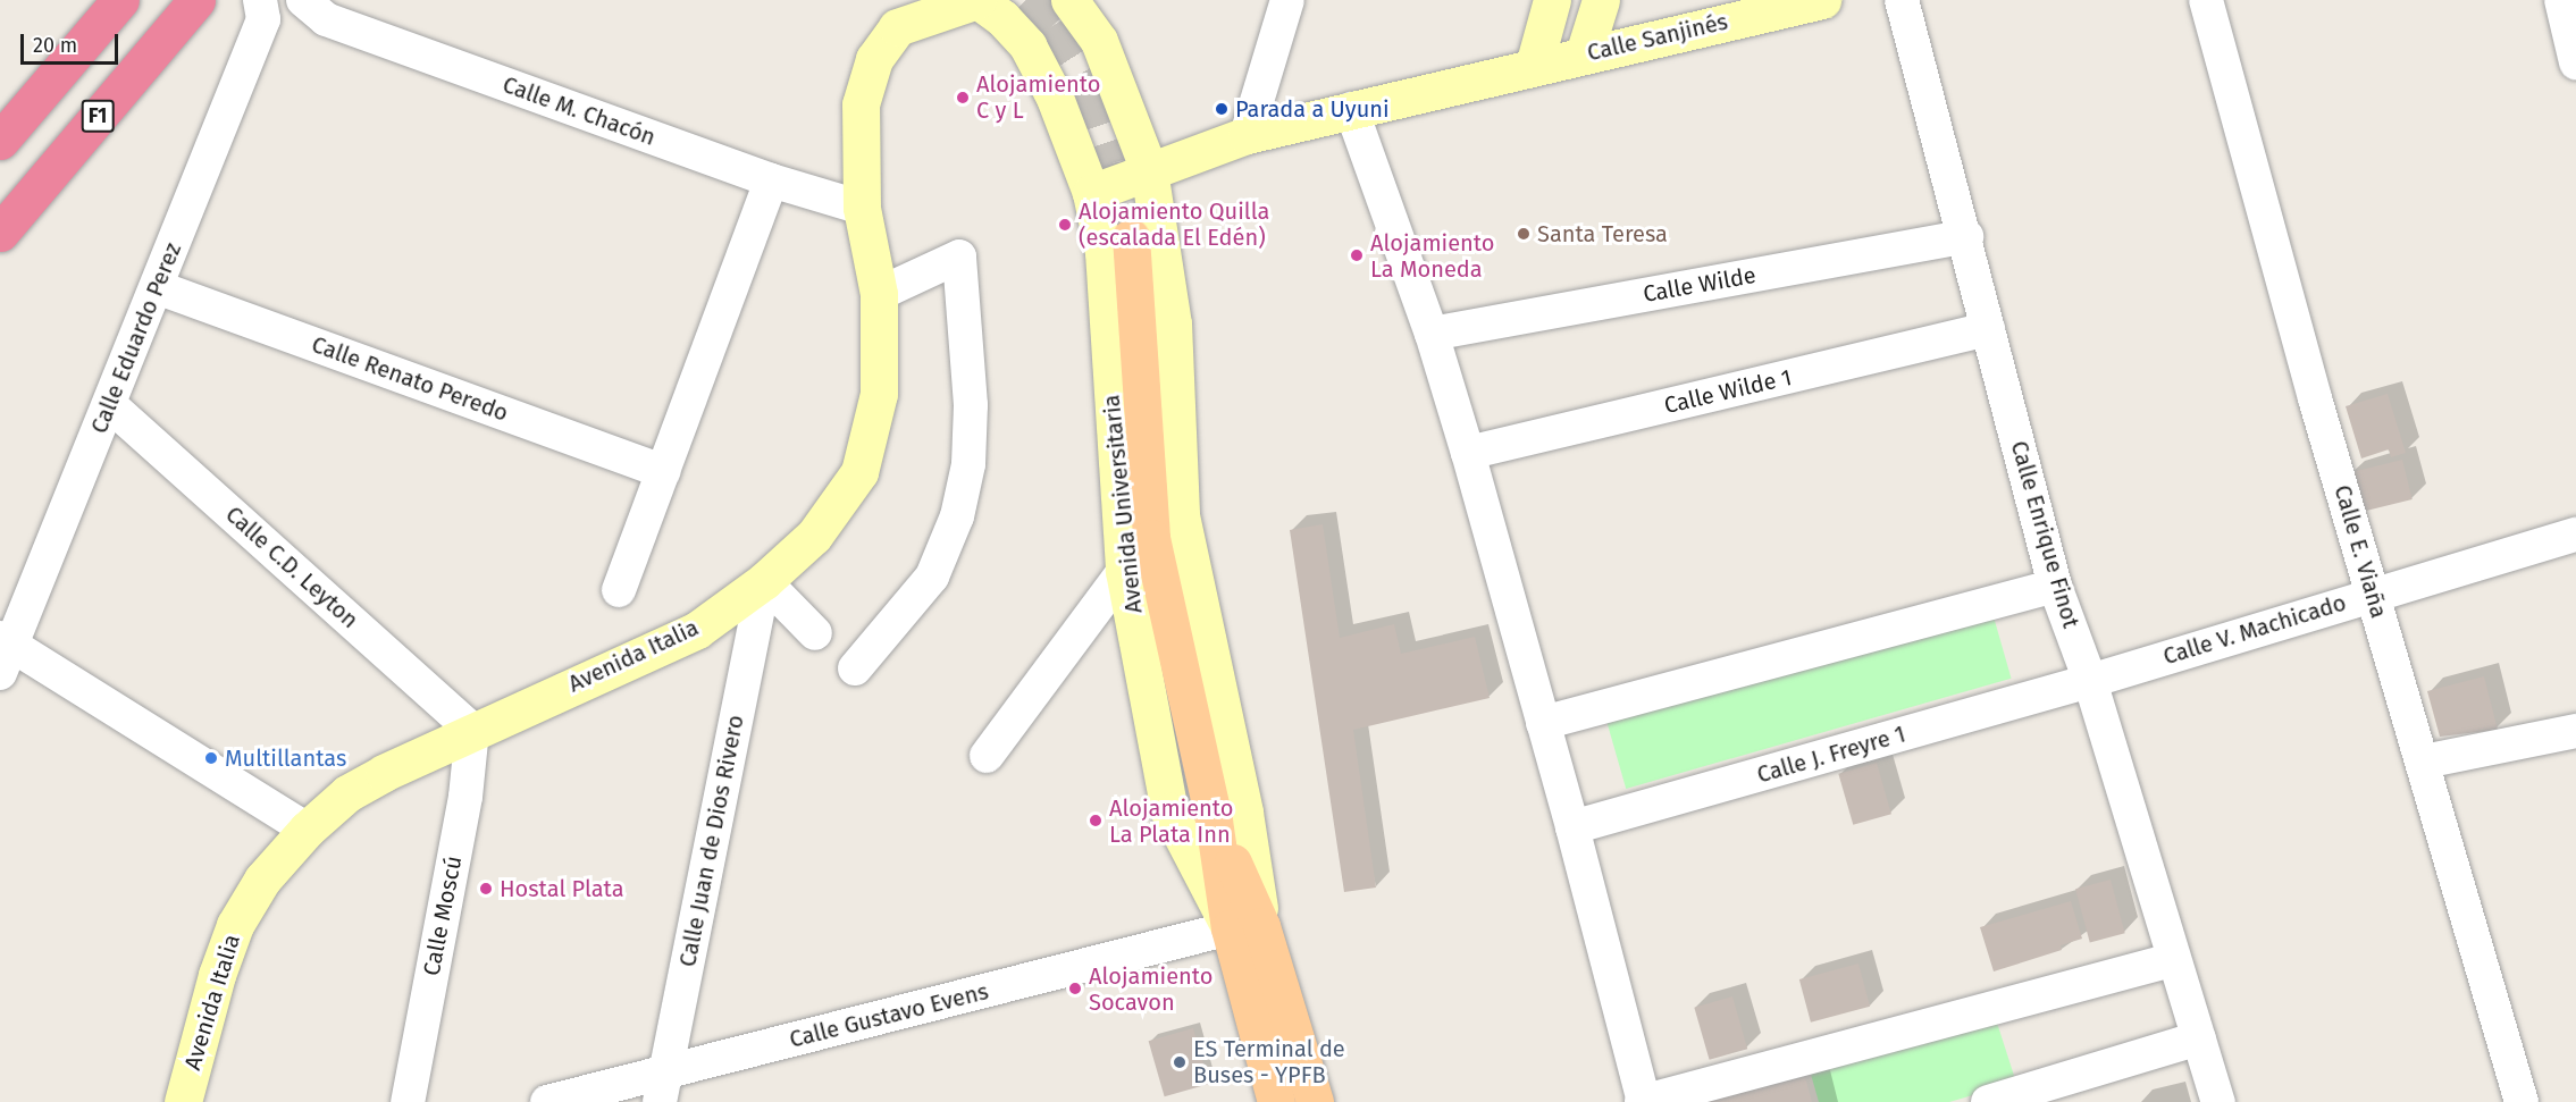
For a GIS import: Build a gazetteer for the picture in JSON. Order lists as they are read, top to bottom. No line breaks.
{"streets":{"highway":["F1"],"main road":["Calle Sanjinés","Avenida Universitaria","Avenida Italia"],"street":["Calle M. Chacón","Calle Wilde","Calle Eduardo Perez","Calle Renato Peredo","Calle Wilde 1","Calle Enrique Finot","Calle E. Viaña","Calle C.D. Leyton","Calle V. Machicado","Calle J. Freyre 1","Calle Juan de Dios Rivero","Calle Moscú","Calle Gustavo Evens"]},"crossings":[["Calle Sanjinés","Avenida Universitaria"],["Calle M. Chacón","Avenida Italia"],["Calle Wilde","Calle Enrique Finot"],["Calle Eduardo Perez","Calle Renato Peredo"],["Calle Eduardo Perez","Calle C.D. Leyton"],["Calle Wilde 1","Calle Enrique Finot"],["Avenida Universitaria","Avenida Italia"],["Avenida Universitaria","Calle Gustavo Evens"],["Calle Enrique Finot","Calle V. Machicado"],["Calle Enrique Finot","Calle J. Freyre 1"],["Calle E. Viaña","Calle V. Machicado"],["Calle C.D. Leyton","Avenida Italia"],["Calle C.D. Leyton","Calle Moscú"],["Calle V. Machicado","Calle J. Freyre 1"],["Avenida Italia","Calle Juan de Dios Rivero"],["Avenida Italia","Calle Moscú"],["Calle Juan de Dios Rivero","Calle Gustavo Evens"]],"places":["Alojamiento C y L","Parada a Uyuni","Alojamiento Quilla (escalada El Edén)","Santa Teresa","Alojamiento La Moneda","Multillantas","Alojamiento La Plata Inn","Hostal Plata","Alojamiento Socavon","ES Terminal de Buses - YPFB"],"scale_bar":"20 m"}
